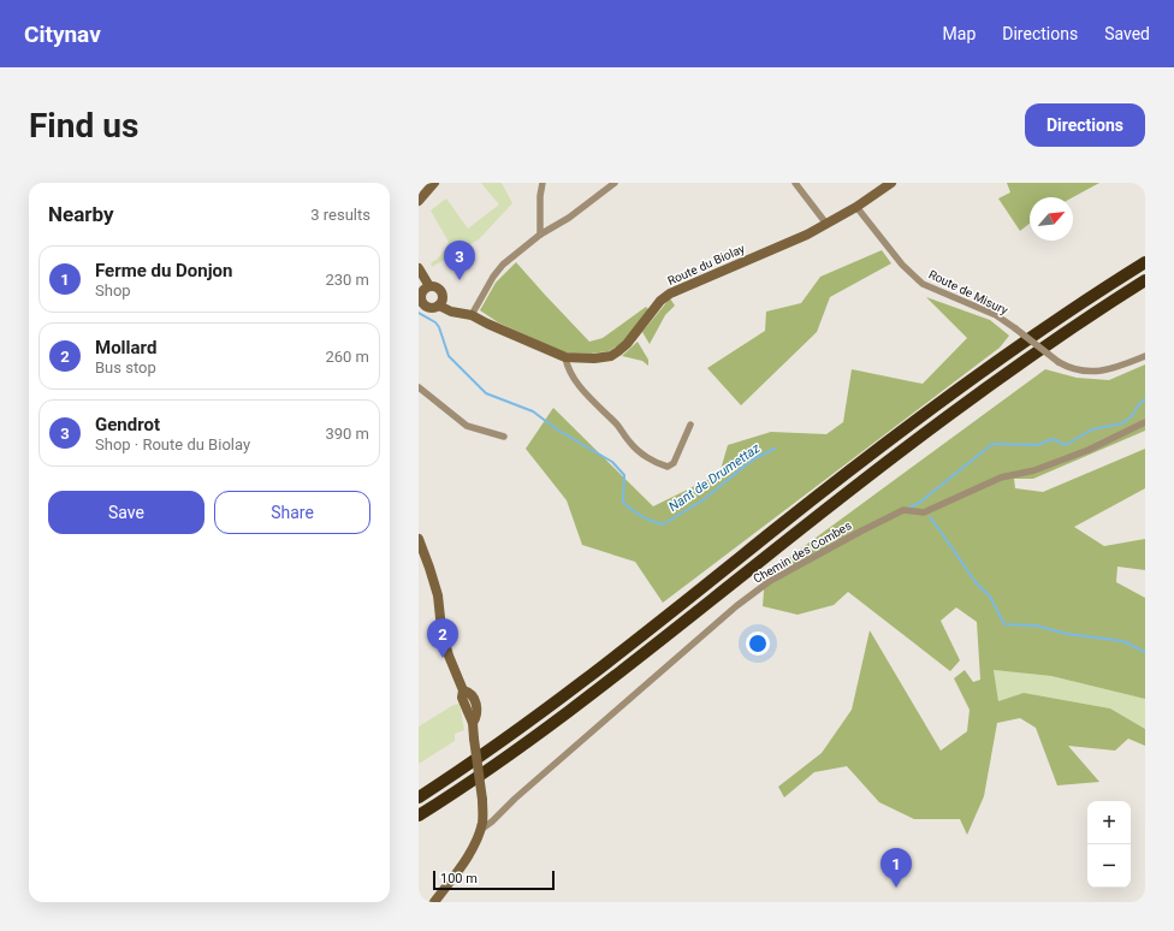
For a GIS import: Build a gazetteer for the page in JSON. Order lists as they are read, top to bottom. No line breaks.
{"streets":{"street":["Route du Biolay","Route de Misury","Chemin des Combes"]},"crossings":[["Route du Biolay","Route de Misury"]],"water":["Nant de Drumettaz"],"scale_bar":"100 m","north":"top right","page":{"header":"Citynav","nav":["Map","Directions","Saved"],"buttons":["Directions",["Save","Share"]],"title":"Find us","heading":["Nearby","3 results"],"pins":["3","2","1"],"list":[{"mark":"1","name":"Ferme du Donjon","note":"Shop","value":"230 m"},{"mark":"2","name":"Mollard","note":"Bus stop","value":"260 m"},{"mark":"3","name":"Gendrot","note":"Shop · Route du Biolay","value":"390 m"}],"map_buttons":["+","−"],"scale":"100 m"}}
